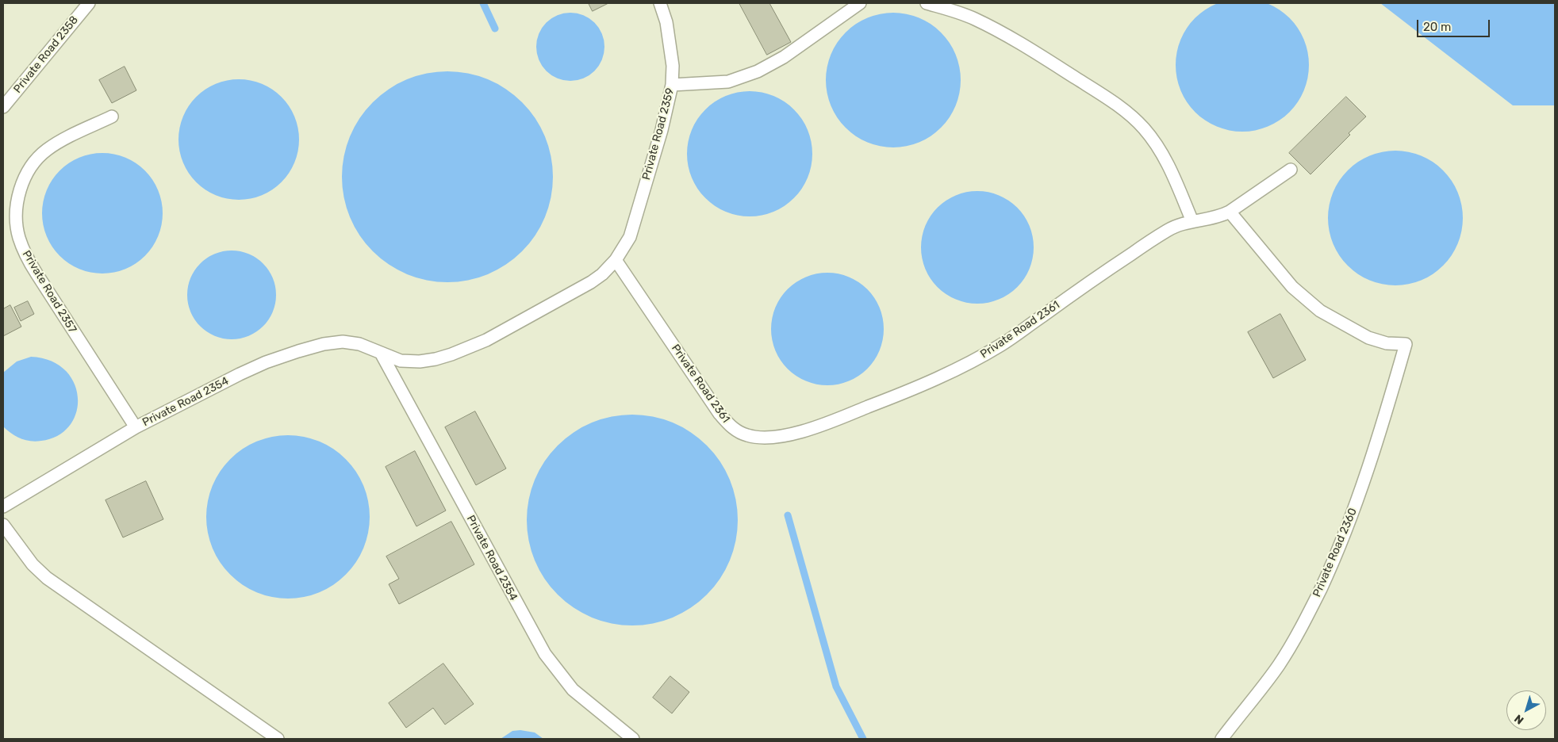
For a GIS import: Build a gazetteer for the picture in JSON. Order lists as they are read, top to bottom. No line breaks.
{"streets":{"lane":["Private Road 2358","Private Road 2359","Private Road 2357","Private Road 2361","Private Road 2354","Private Road 2360"]},"crossings":[["Private Road 2359","Private Road 2361"],["Private Road 2359","Private Road 2354"],["Private Road 2357","Private Road 2354"],["Private Road 2361","Private Road 2354"],["Private Road 2361","Private Road 2360"]],"scale_bar":"20 m","north":"bottom left"}
